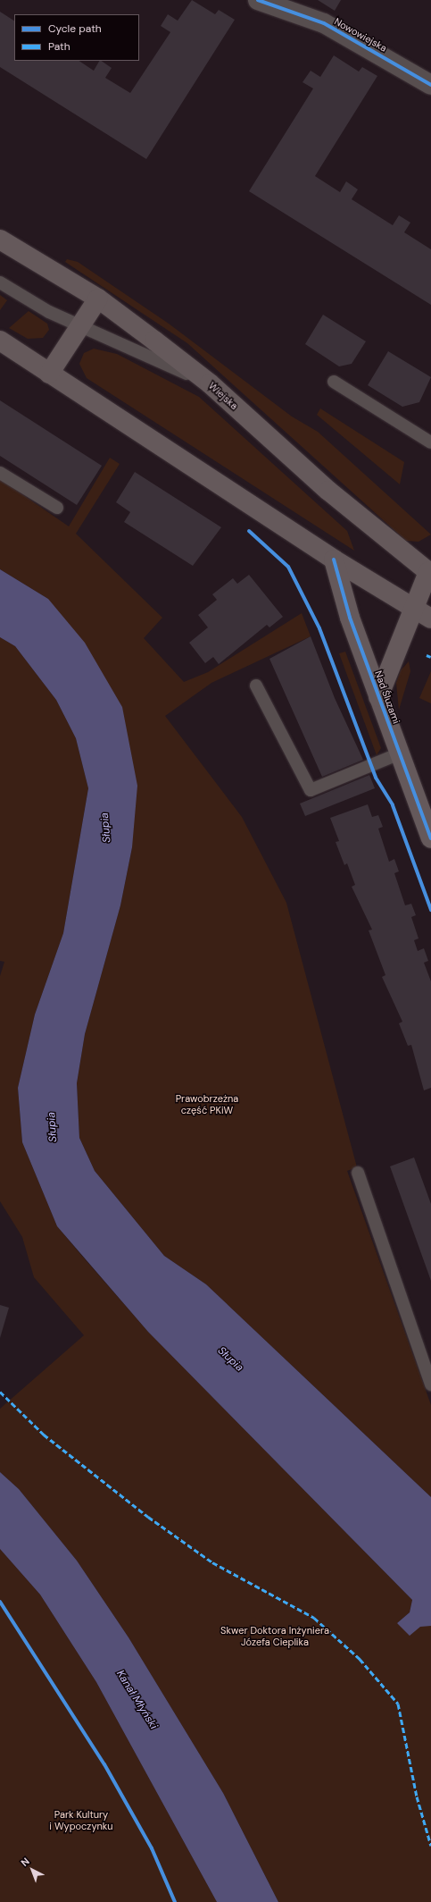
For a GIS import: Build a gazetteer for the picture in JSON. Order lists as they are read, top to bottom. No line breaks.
{"streets":{"main road":["Wiejska","Nad Śluzami"],"street":["Nowowiejska"]},"crossings":[["Wiejska","Nad Śluzami"]],"water":["Słupia","Kanał Młyński"],"parks":["Prawobrzeżna część PKiW","Skwer Doktora Inżyniera Józefa Cieplika","Park Kultury i Wypoczynku"],"legend":["Cycle path","Path"],"north":"top left"}
